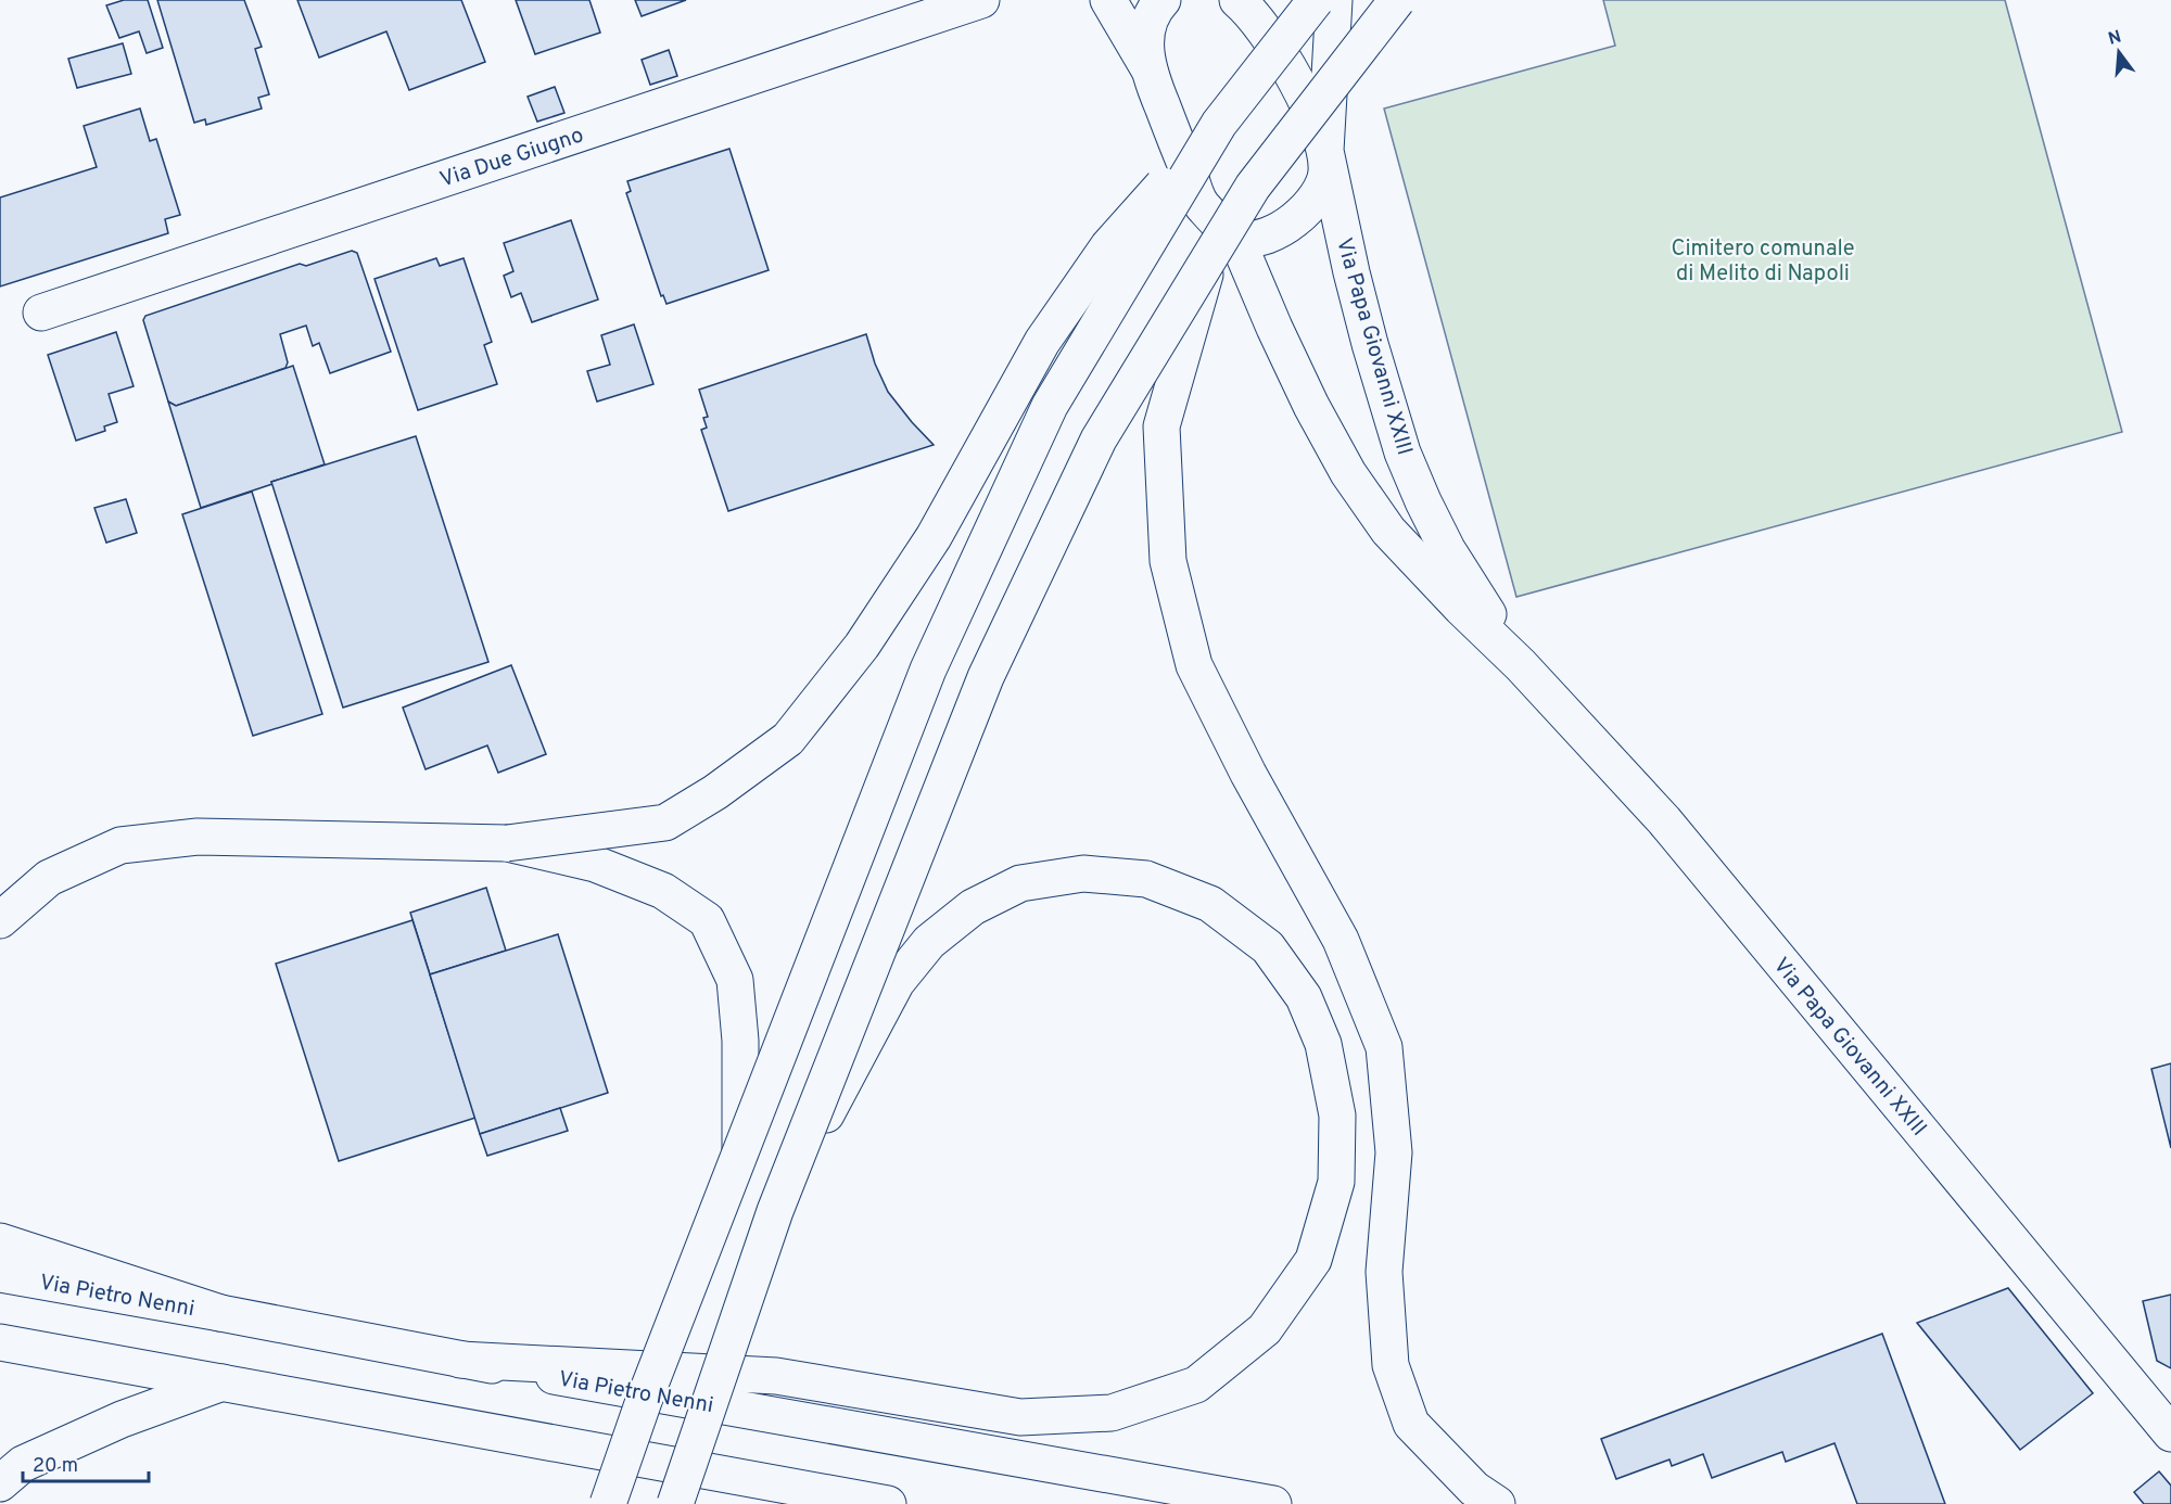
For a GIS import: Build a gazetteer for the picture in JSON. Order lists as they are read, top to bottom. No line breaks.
{"streets":{"main road":["Via Due Giugno","Via Papa Giovanni XXIII","Via Pietro Nenni"]},"parks":["Cimitero comunale di Melito di Napoli"],"scale_bar":"20 m","north":"top"}
